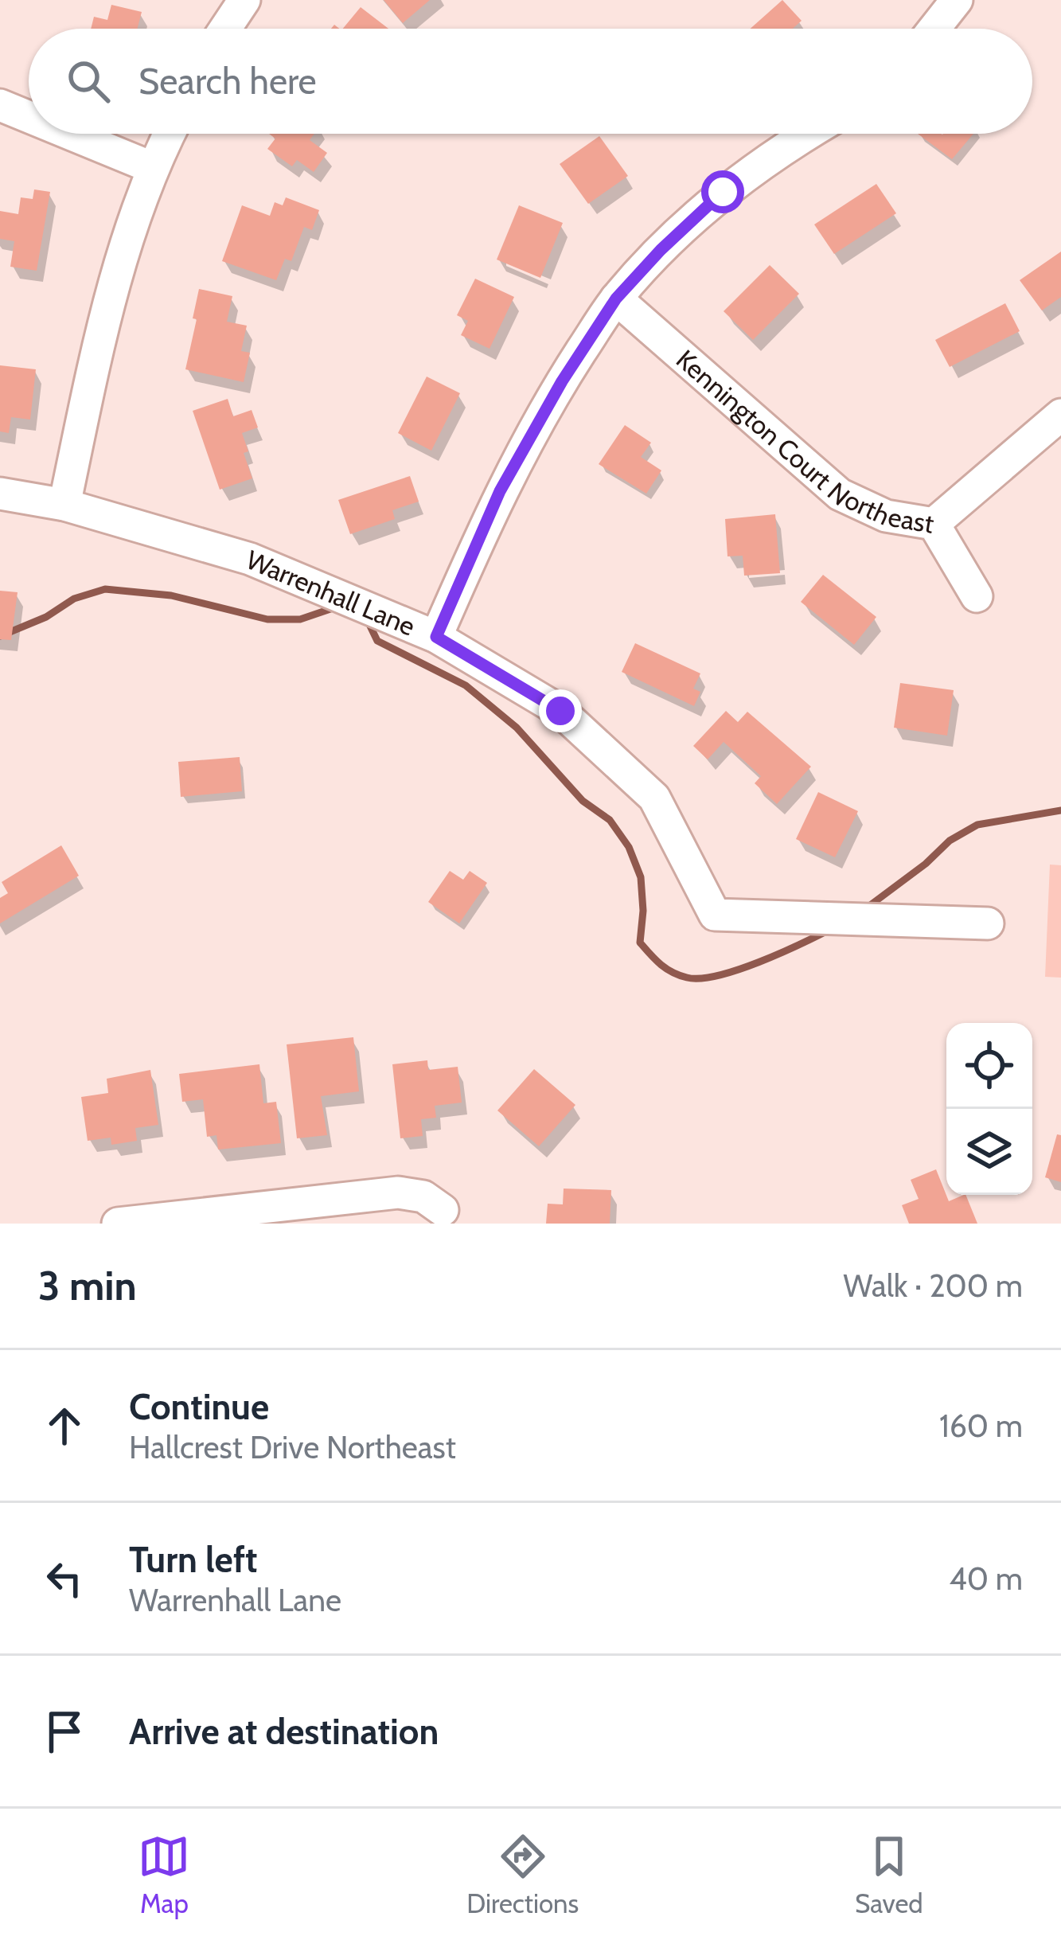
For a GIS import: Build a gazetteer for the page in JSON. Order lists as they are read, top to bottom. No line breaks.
{"streets":{"street":["Kennington Court Northeast","Warrenhall Lane"]},"page":{"search":"Search here","heading":["3 min","Walk · 200 m"],"list":[["Continue","Hallcrest Drive Northeast","160 m"],["Turn left","Warrenhall Lane","40 m"],"Arrive at destination"],"nav":["Map","Directions","Saved"]}}
